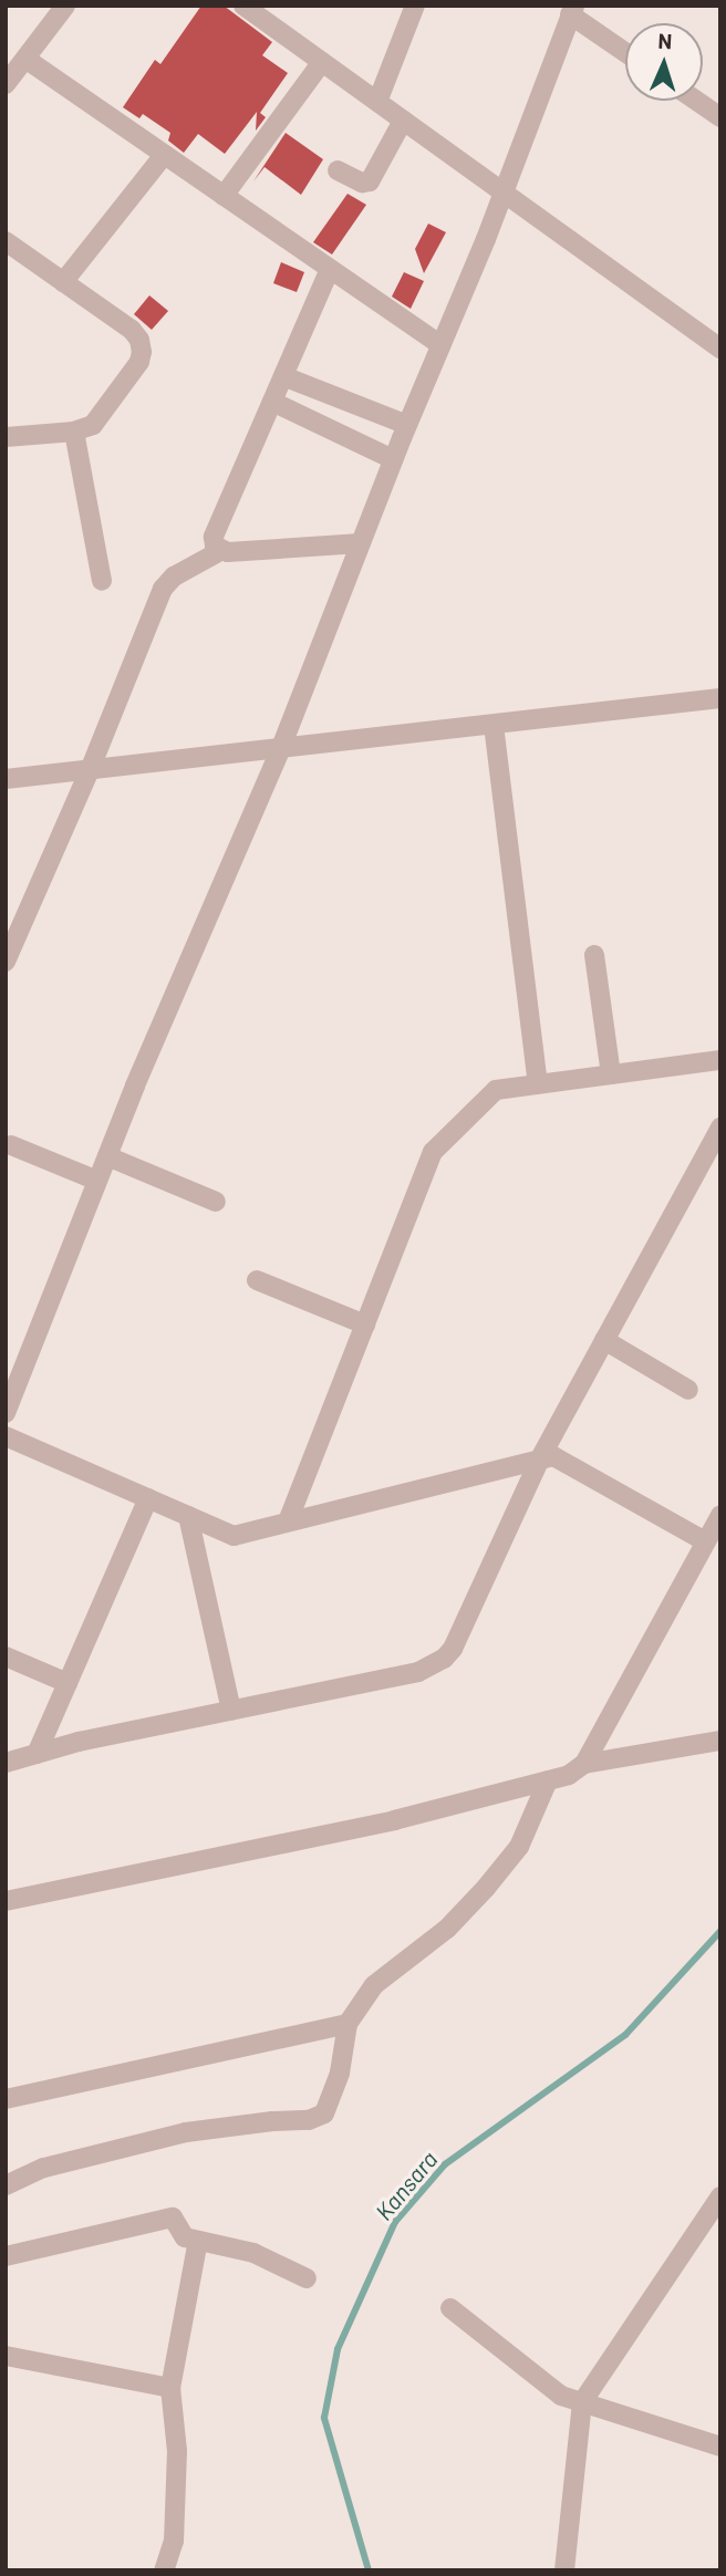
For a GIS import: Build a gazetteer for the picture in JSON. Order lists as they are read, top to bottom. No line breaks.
{"water":["Kansara"],"north":"top"}
